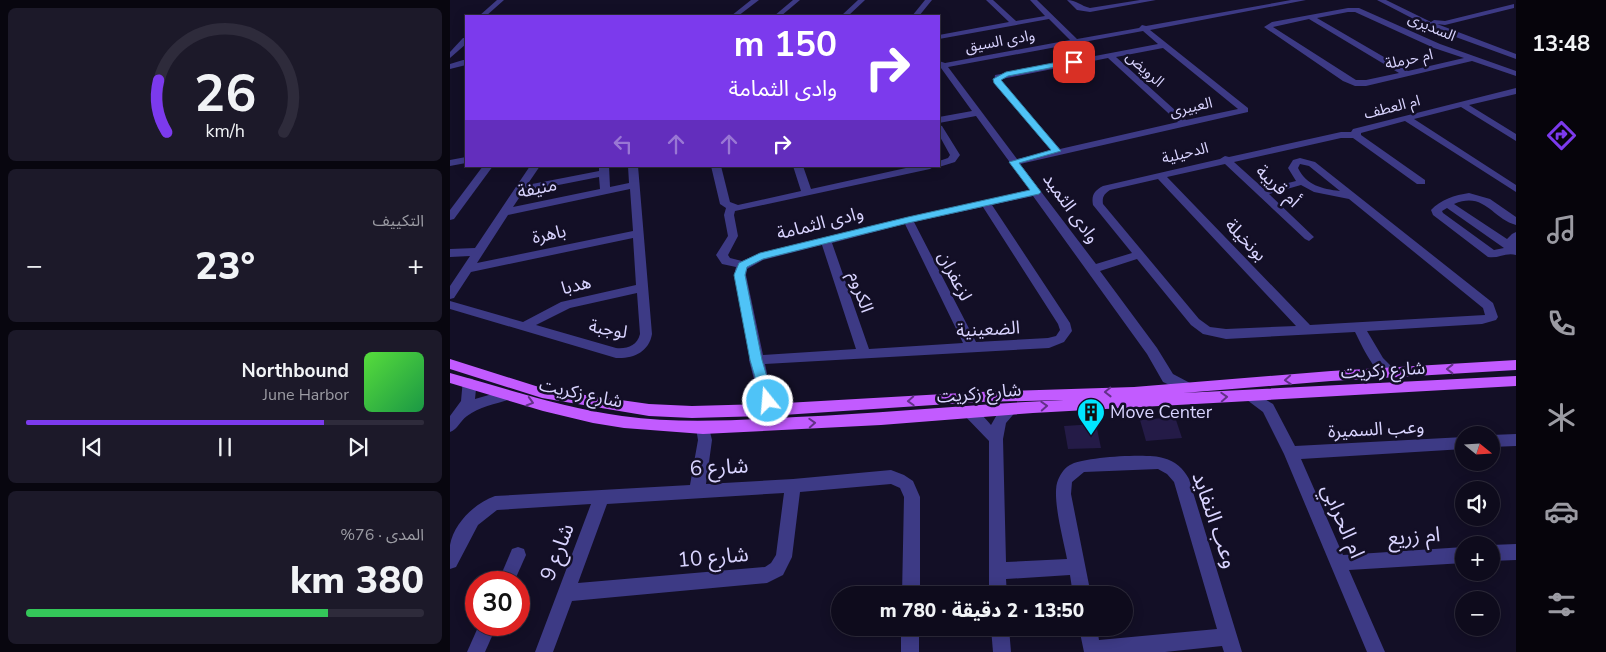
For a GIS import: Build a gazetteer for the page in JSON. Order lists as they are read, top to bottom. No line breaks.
{"streets":{"main road":["شارع زكريت"],"street":["السديرى","وادى السيق","ام حرملة","الرويض","العبيرى","ام العطف","الدحيلية","أم قريبة","منيفة","وادى الثميد","وادى الثمامة","باهرة","بونخيلة","لزعفران","هدبا","الكروم","لوجبة","الضعينية","وعب السميرة","شارع 6","وعب النفايد","ام الحرابي","ام زريع","شارع 9","شارع 10"]},"crossings":[["السديرى","ام حرملة"],["وادى السيق","العبيرى"],["وادى السيق","وادى الثميد"],["الرويض","العبيرى"],["العبيرى","وادى الثميد"],["ام العطف","الدحيلية"],["الدحيلية","أم قريبة"],["الدحيلية","بونخيلة"],["منيفة","لوجبة"],["وادى الثميد","وادى الثمامة"],["وادى الثميد","شارع زكريت"],["وادى الثمامة","لزعفران"],["وادى الثمامة","الكروم"],["وادى الثمامة","الضعينية"],["باهرة","لوجبة"],["لزعفران","الضعينية"],["هدبا","لوجبة"],["الكروم","الضعينية"],["شارع زكريت","ام الحرابي"],["وعب السميرة","ام الحرابي"],["شارع 6","شارع 9"],["شارع 6","شارع 10"],["ام الحرابي","ام زريع"],["شارع 9","شارع 10"]],"places":{"building":["Move Center"]},"north":"right","page":{"tabs":"13:48","turn":["150 m","وادى الثمامة"],"tile":["التكييف",["المدى · 76%","380 km"]],"heat":["−","23°","+"],"song":["Northbound","June Harbor"],"map_buttons":["+","−"],"limit":"30","trip":"13:50 · 2 دقيقة · 780 m","gauge":["26","km/h"]}}
